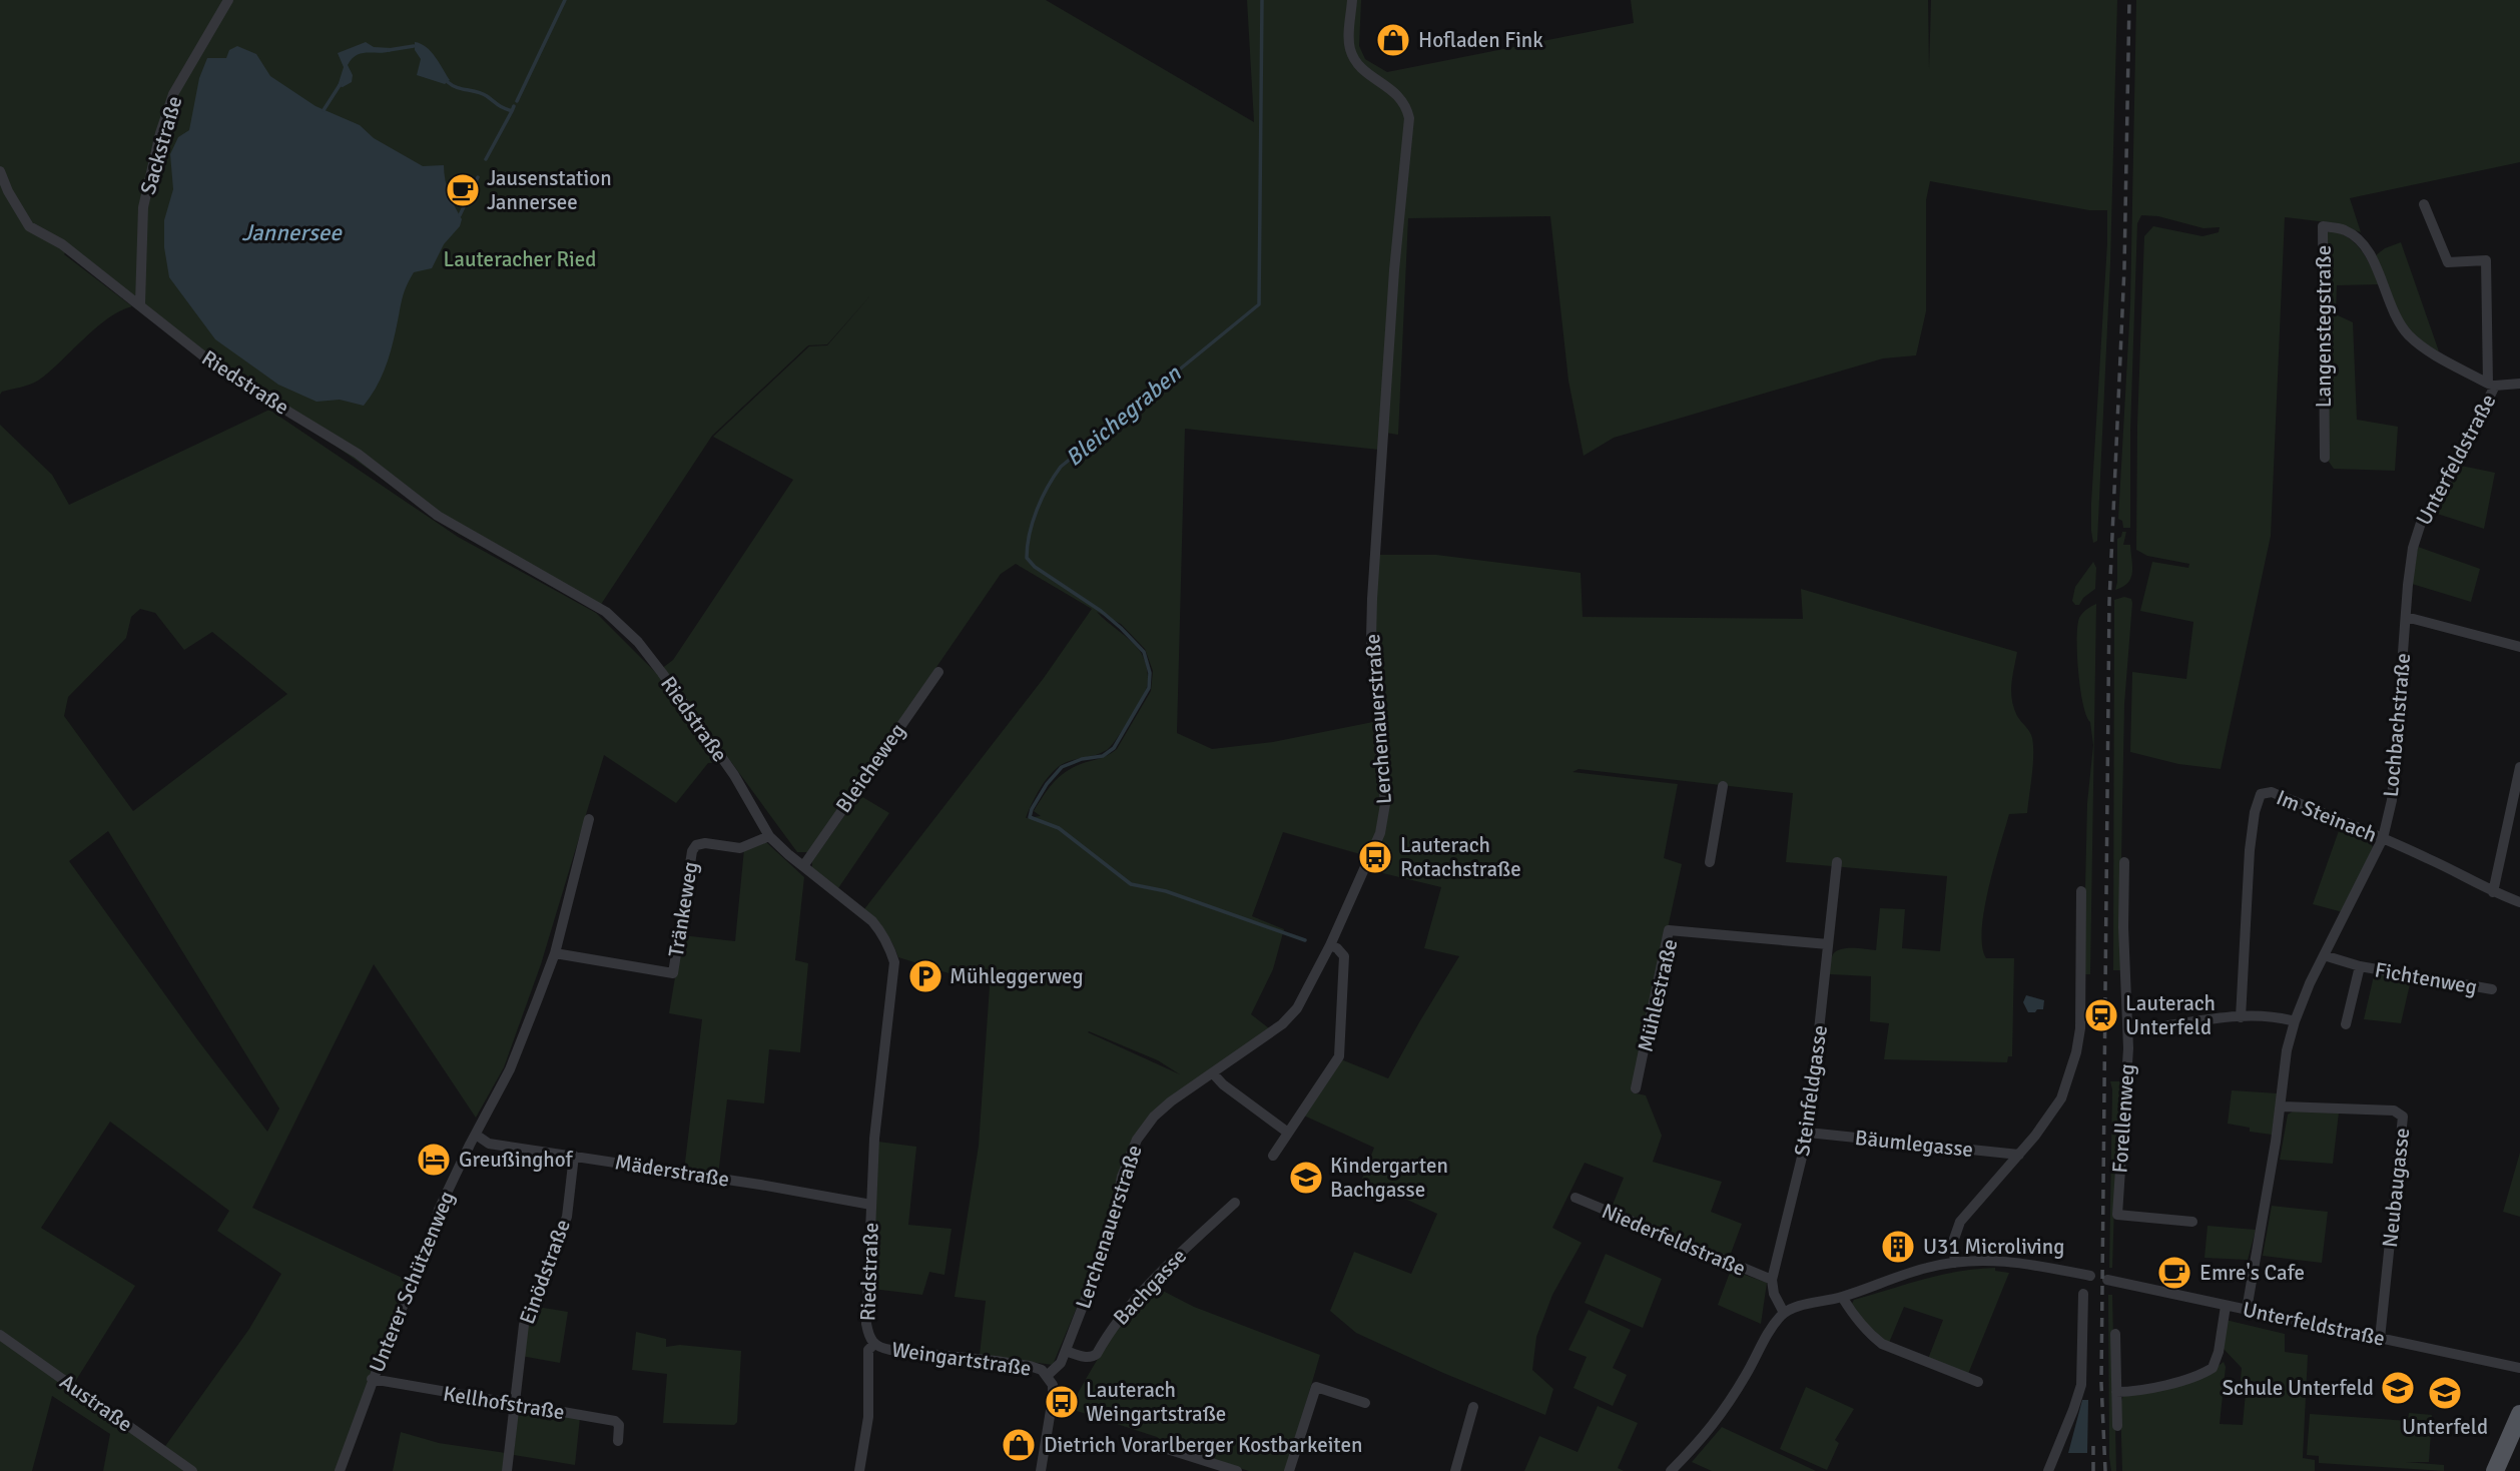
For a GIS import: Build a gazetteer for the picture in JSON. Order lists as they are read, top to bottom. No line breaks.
{"streets":{"street":["Sackstraße","Langenstegstraße","Riedstraße","Unterfeldstraße","Lerchenauerstraße","Lochbachstraße","Bleicheweg","Im Steinach","Tränkeweg","Fichtenweg","Mühlestraße","Steinfeldgasse","Forellenweg","Bäumlegasse","Mäderstraße","Neubaugasse","Niederfeldstraße","Einödstraße","Unterer Schützenweg","Bachgasse","Weingartstraße","Austraße","Kellhofstraße"]},"crossings":[["Sackstraße","Riedstraße"],["Langenstegstraße","Unterfeldstraße"],["Riedstraße","Bleicheweg"],["Riedstraße","Tränkeweg"],["Riedstraße","Mäderstraße"],["Riedstraße","Weingartstraße"],["Unterfeldstraße","Lochbachstraße"],["Unterfeldstraße","Neubaugasse"],["Lerchenauerstraße","Bachgasse"],["Lerchenauerstraße","Weingartstraße"],["Lochbachstraße","Im Steinach"],["Lochbachstraße","Fichtenweg"],["Lochbachstraße","Neubaugasse"],["Tränkeweg","Unterer Schützenweg"],["Mühlestraße","Steinfeldgasse"],["Steinfeldgasse","Bäumlegasse"],["Steinfeldgasse","Niederfeldstraße"],["Mäderstraße","Einödstraße"],["Mäderstraße","Unterer Schützenweg"],["Einödstraße","Kellhofstraße"],["Unterer Schützenweg","Kellhofstraße"]],"water":["Jannersee","Bleichegraben"],"parks":["Lauteracher Ried"],"places":{"shop":["Hofladen Fink","Dietrich Vorarlberger Kostbarkeiten"],"cafe":["Jausenstation Jannersee","Emre's Cafe"],"bus stop":["Lauterach Rotachstraße","Lauterach Weingartstraße"],"parking":["Mühleggerweg"],"station":["Lauterach Unterfeld"],"hotel":["Greußinghof"],"school or university":["Kindergarten Bachgasse","Schule Unterfeld","Unterfeld"],"building":["U31 Microliving"]}}
